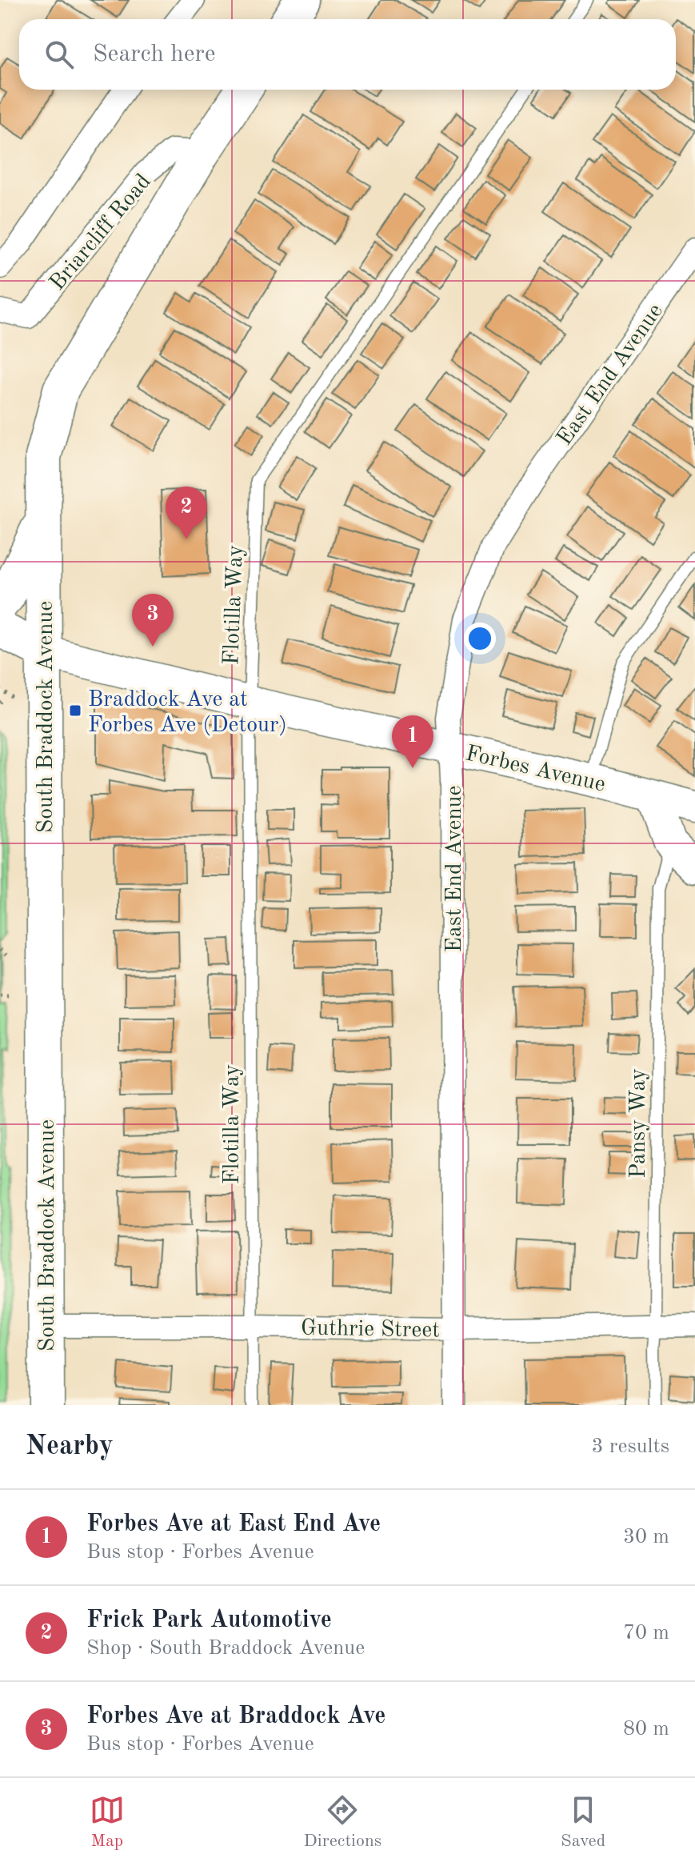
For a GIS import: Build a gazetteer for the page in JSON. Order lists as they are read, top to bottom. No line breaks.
{"streets":{"main road":["South Braddock Avenue","Forbes Avenue"],"street":["Briarcliff Road","East End Avenue","Guthrie Street"],"lane":["Flotilla Way","Pansy Way"]},"crossings":[["Briarcliff Road","South Braddock Avenue"],["East End Avenue","Forbes Avenue"],["East End Avenue","Guthrie Street"],["Flotilla Way","Forbes Avenue"],["Flotilla Way","Guthrie Street"],["South Braddock Avenue","Forbes Avenue"],["South Braddock Avenue","Guthrie Street"],["Pansy Way","Guthrie Street"]],"places":{"transit":["Braddock Ave at Forbes Ave (Detour)"]},"page":{"search":"Search here","pins":["2","3","1"],"heading":["Nearby","3 results"],"list":[{"mark":"1","name":"Forbes Ave at East End Ave","note":"Bus stop · Forbes Avenue","value":"30 m"},{"mark":"2","name":"Frick Park Automotive","note":"Shop · South Braddock Avenue","value":"70 m"},{"mark":"3","name":"Forbes Ave at Braddock Ave","note":"Bus stop · Forbes Avenue","value":"80 m"}],"nav":["Map","Directions","Saved"]}}
